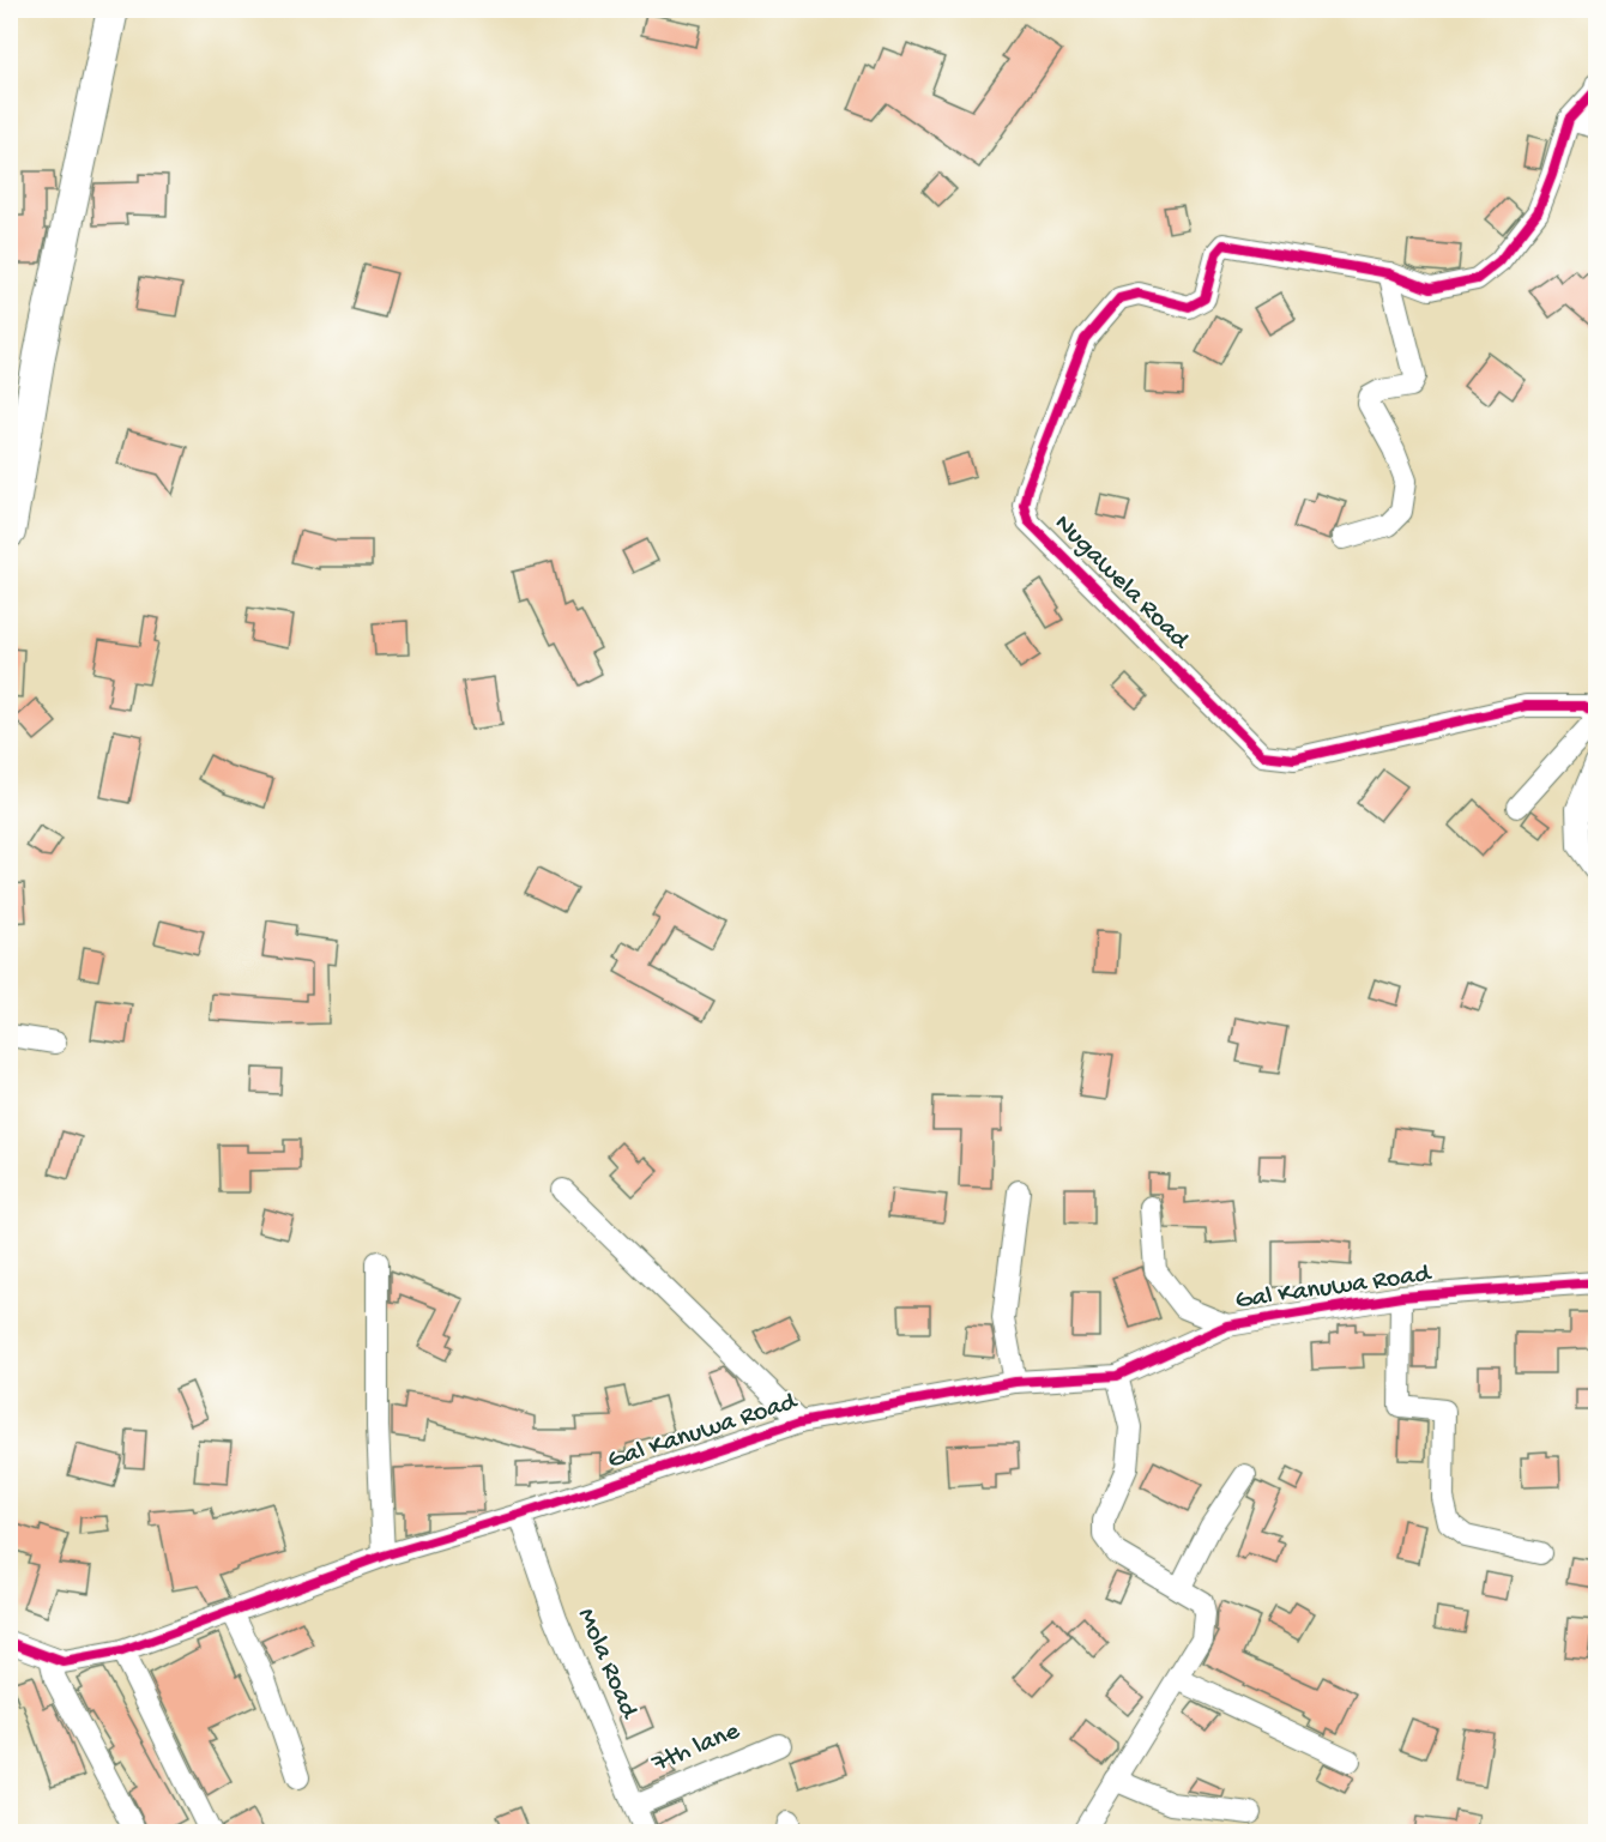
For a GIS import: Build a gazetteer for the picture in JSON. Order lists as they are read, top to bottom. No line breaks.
{"streets":{"street":["Nugawela Road","Gal Kanuwa Road","Mola Road","7th lane"]},"crossings":[["Gal Kanuwa Road","Mola Road"],["Mola Road","7th lane"]]}
